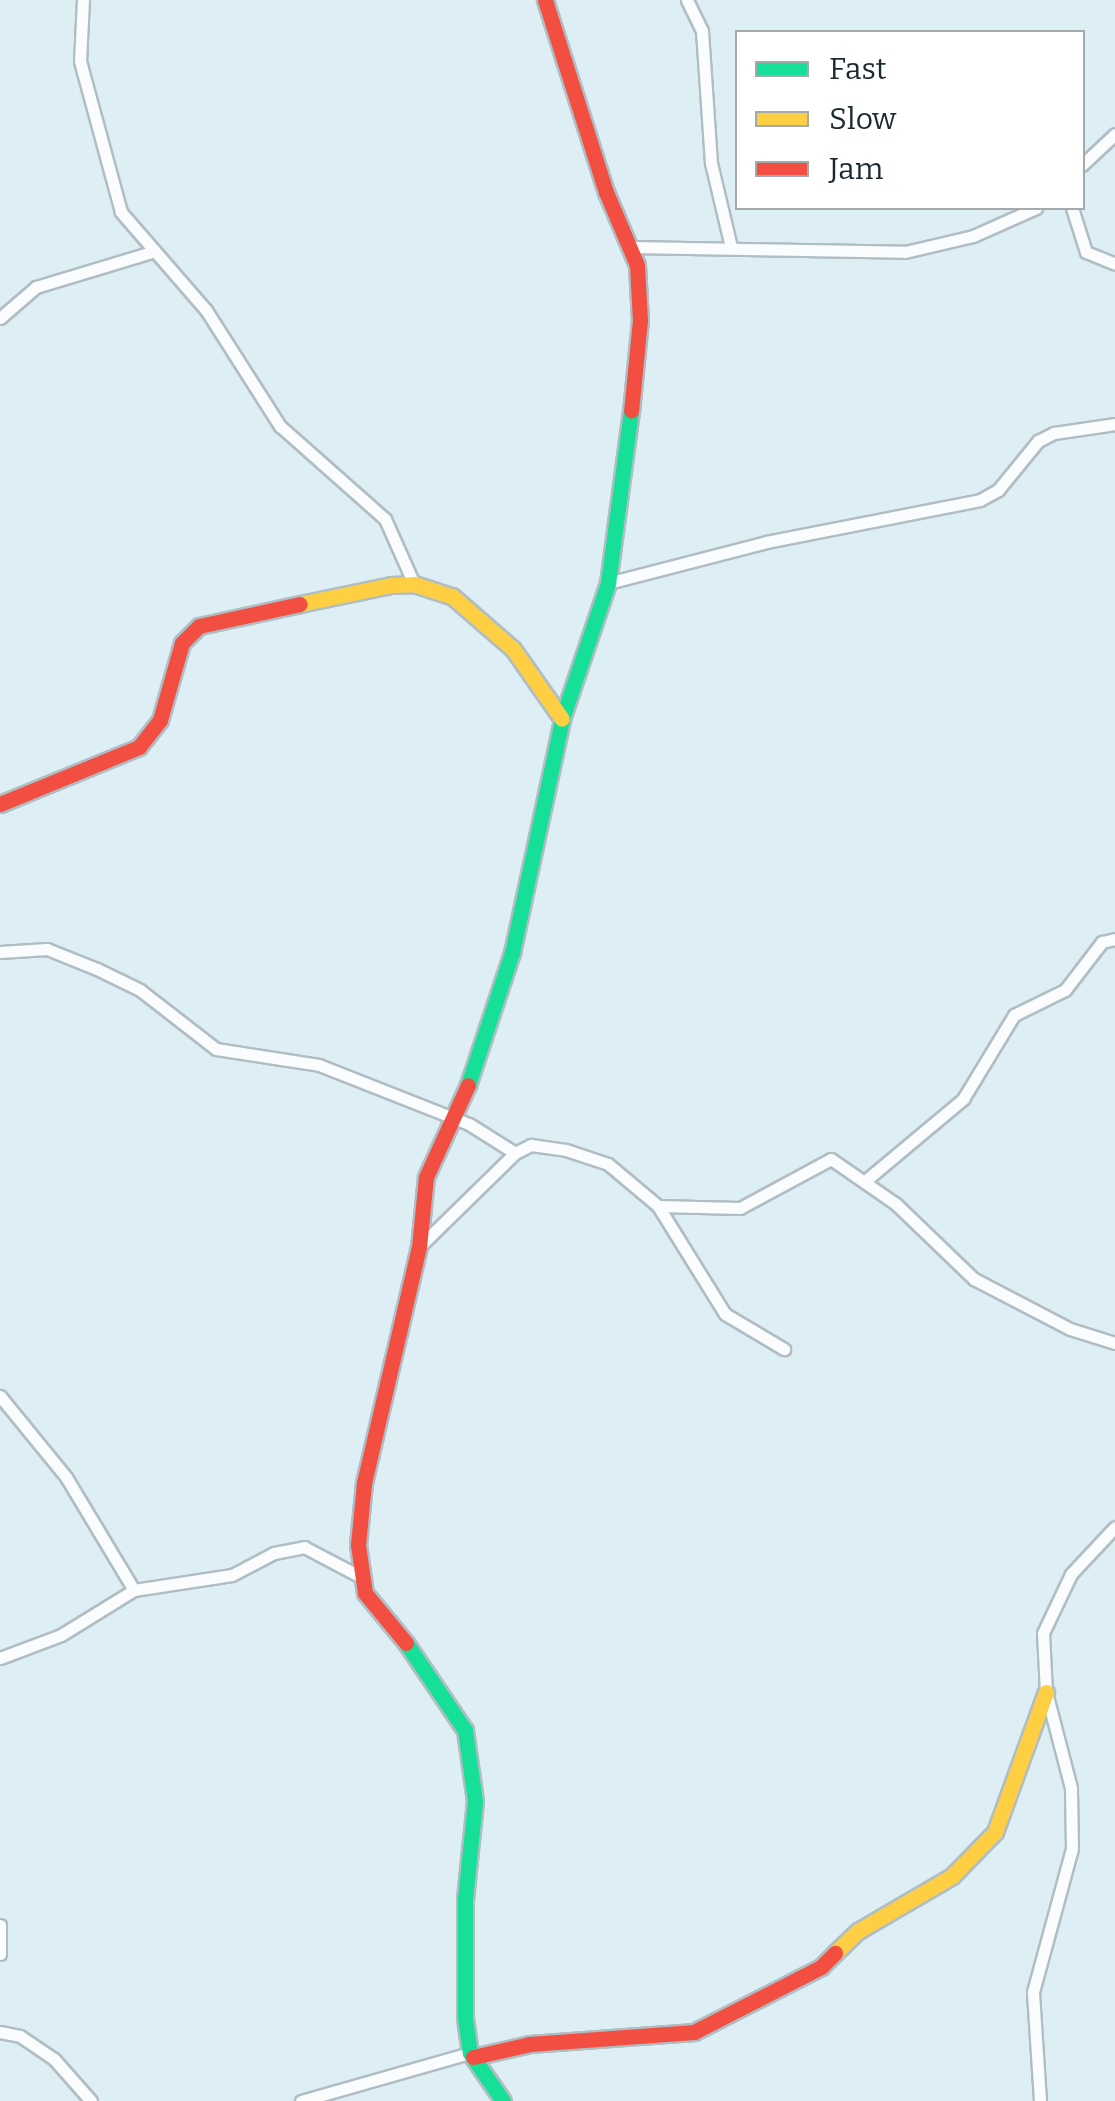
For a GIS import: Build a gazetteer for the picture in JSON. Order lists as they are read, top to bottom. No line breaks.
{"legend":["Fast","Slow","Jam"]}
